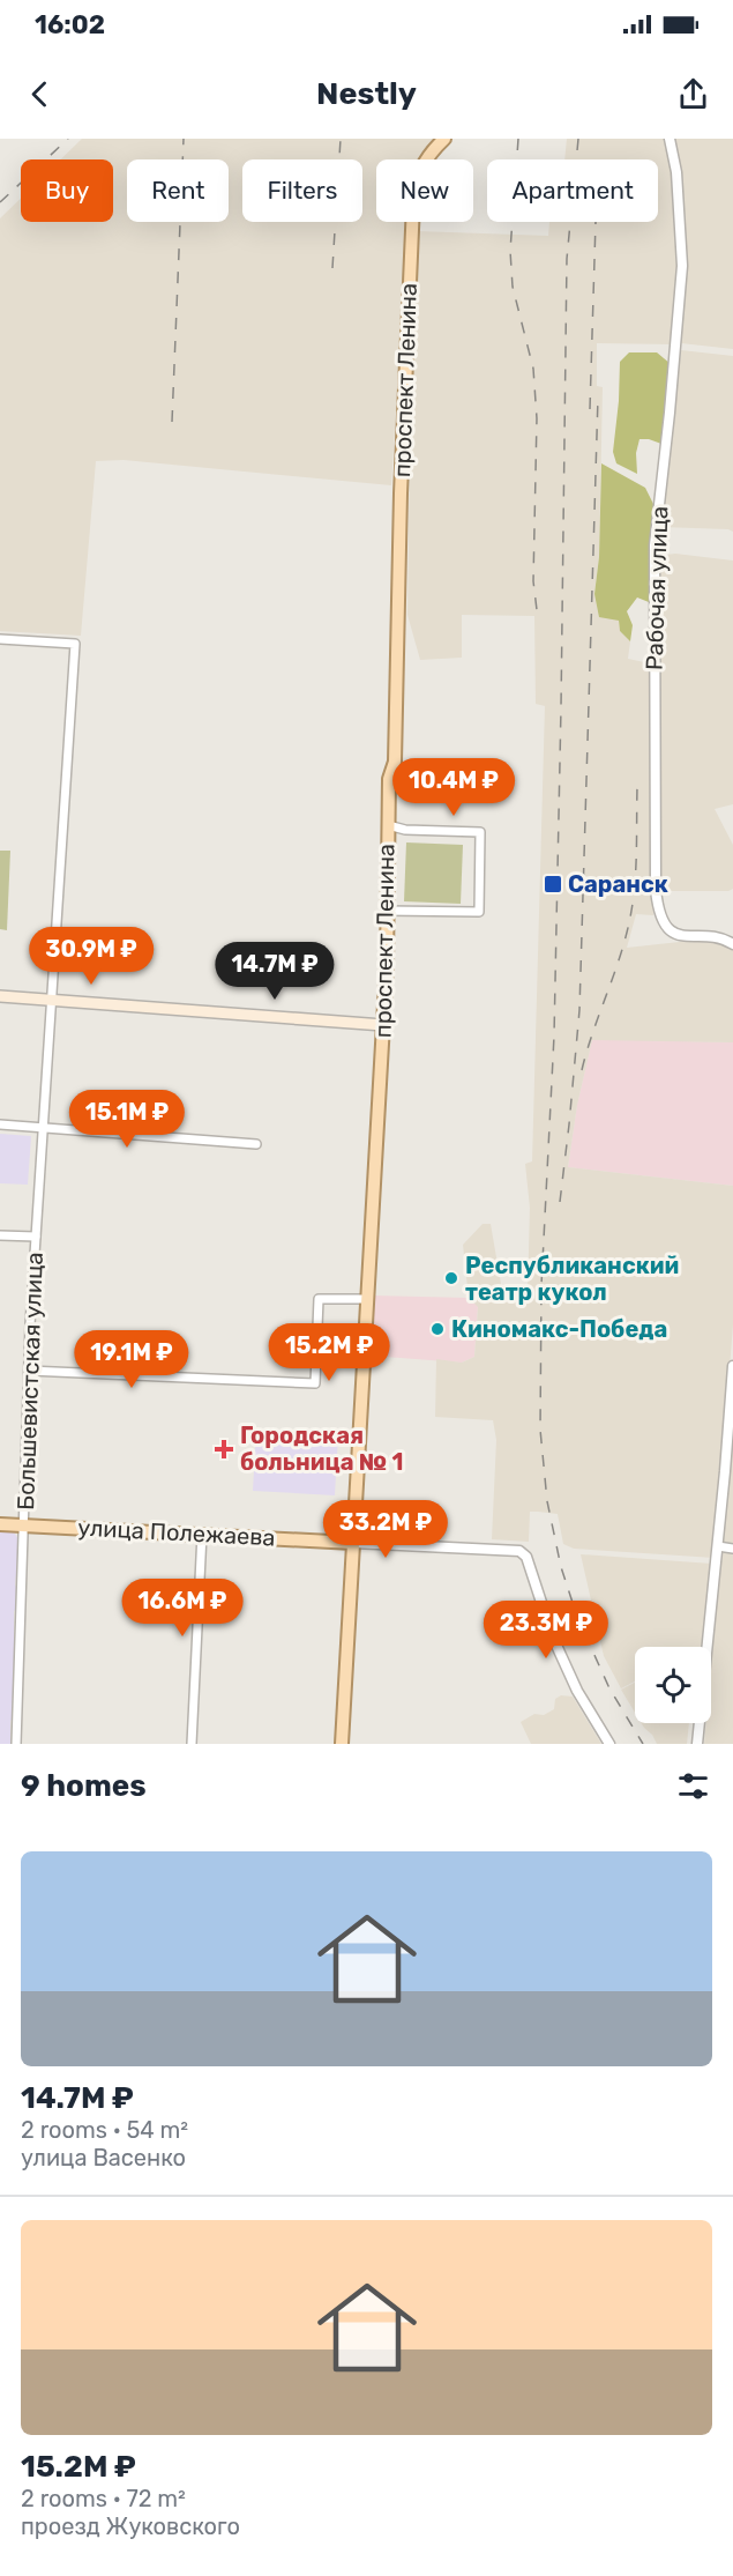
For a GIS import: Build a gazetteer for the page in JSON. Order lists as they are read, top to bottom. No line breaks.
{"streets":{"main road":["проспект Ленина","улица Полежаева"],"street":["Рабочая улица","Большевистская улица"]},"crossings":[["проспект Ленина","улица Полежаева"],["Большевистская улица","улица Полежаева"]],"places":{"transit":["Саранск"],"other":["Республиканский театр кукол","Киномакс-Победа"],"health":["Городская больница № 1"]},"page":{"status":"16:02","header":"Nestly","chip":["Buy","Rent","Filters","New","Apartment"],"price":["10.4M ₽","30.9M ₽","14.7M ₽","15.1M ₽","15.2M ₽","19.1M ₽","33.2M ₽","16.6M ₽","23.3M ₽"],"heading":"9 homes","list":[{"name":"14.7M ₽","note":"2 rooms · 54 m² · улица Васенко"},{"name":"15.2M ₽","note":"2 rooms · 72 m² · проезд Жуковского"}]}}
